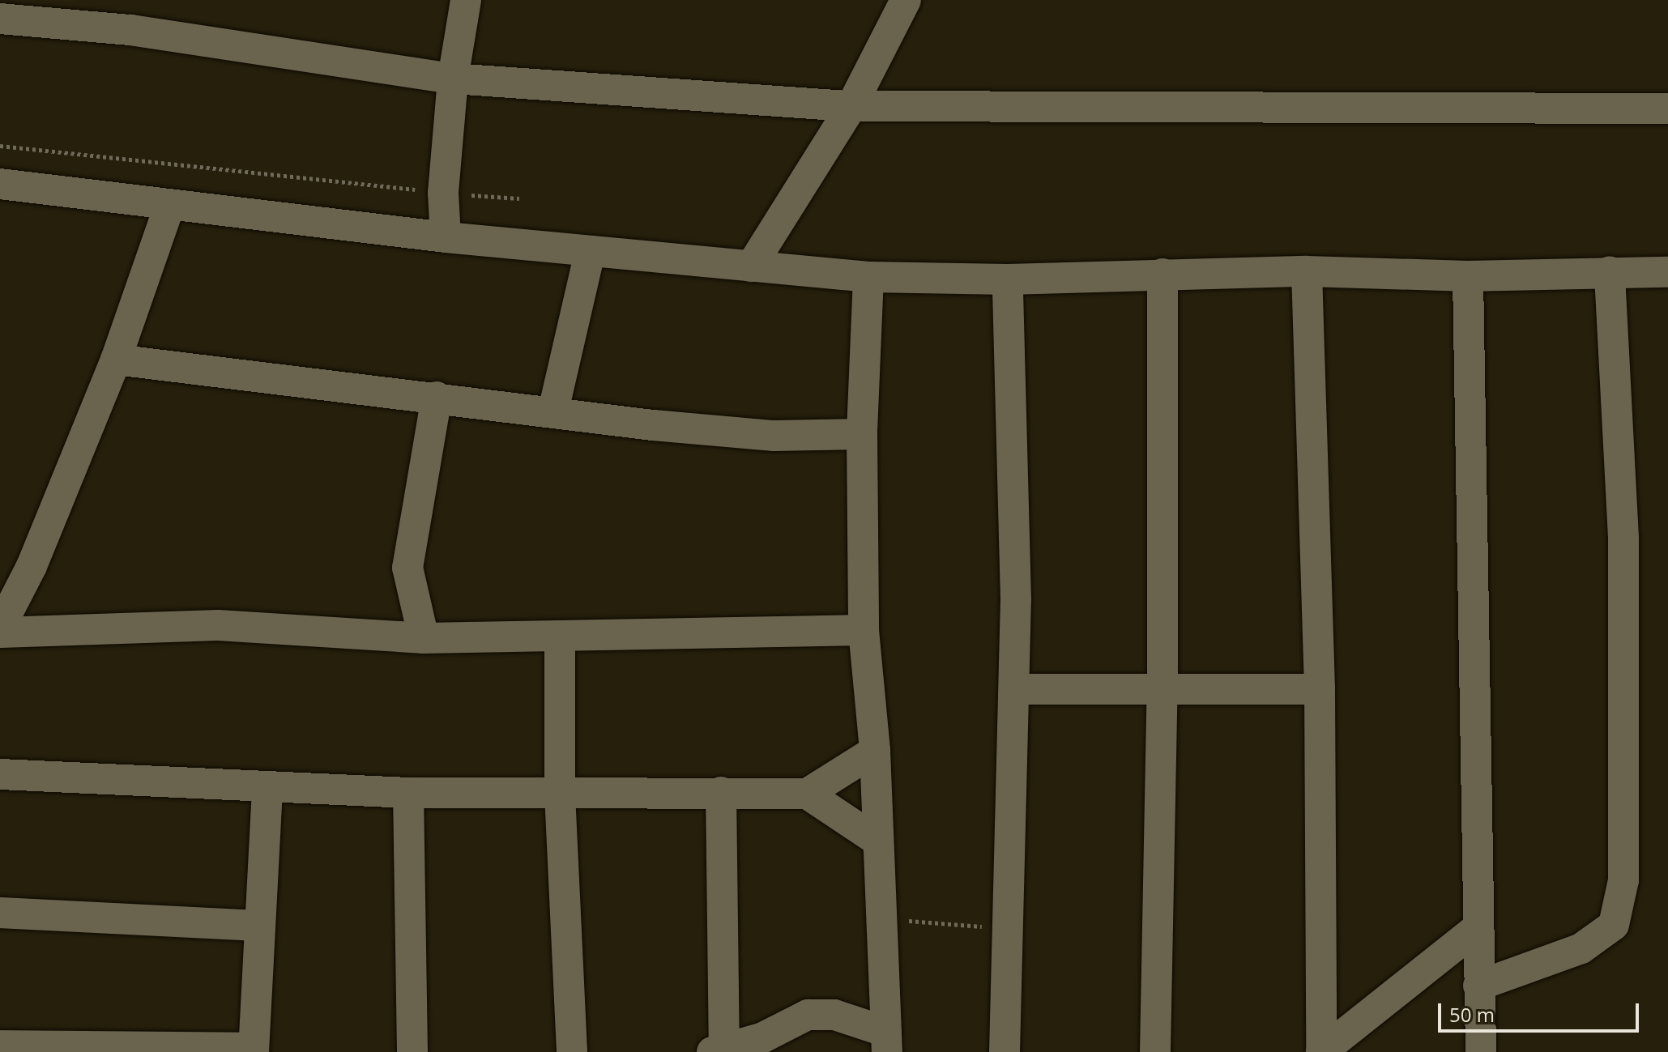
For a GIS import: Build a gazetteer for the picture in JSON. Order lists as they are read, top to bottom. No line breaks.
{"scale_bar":"50 m"}
